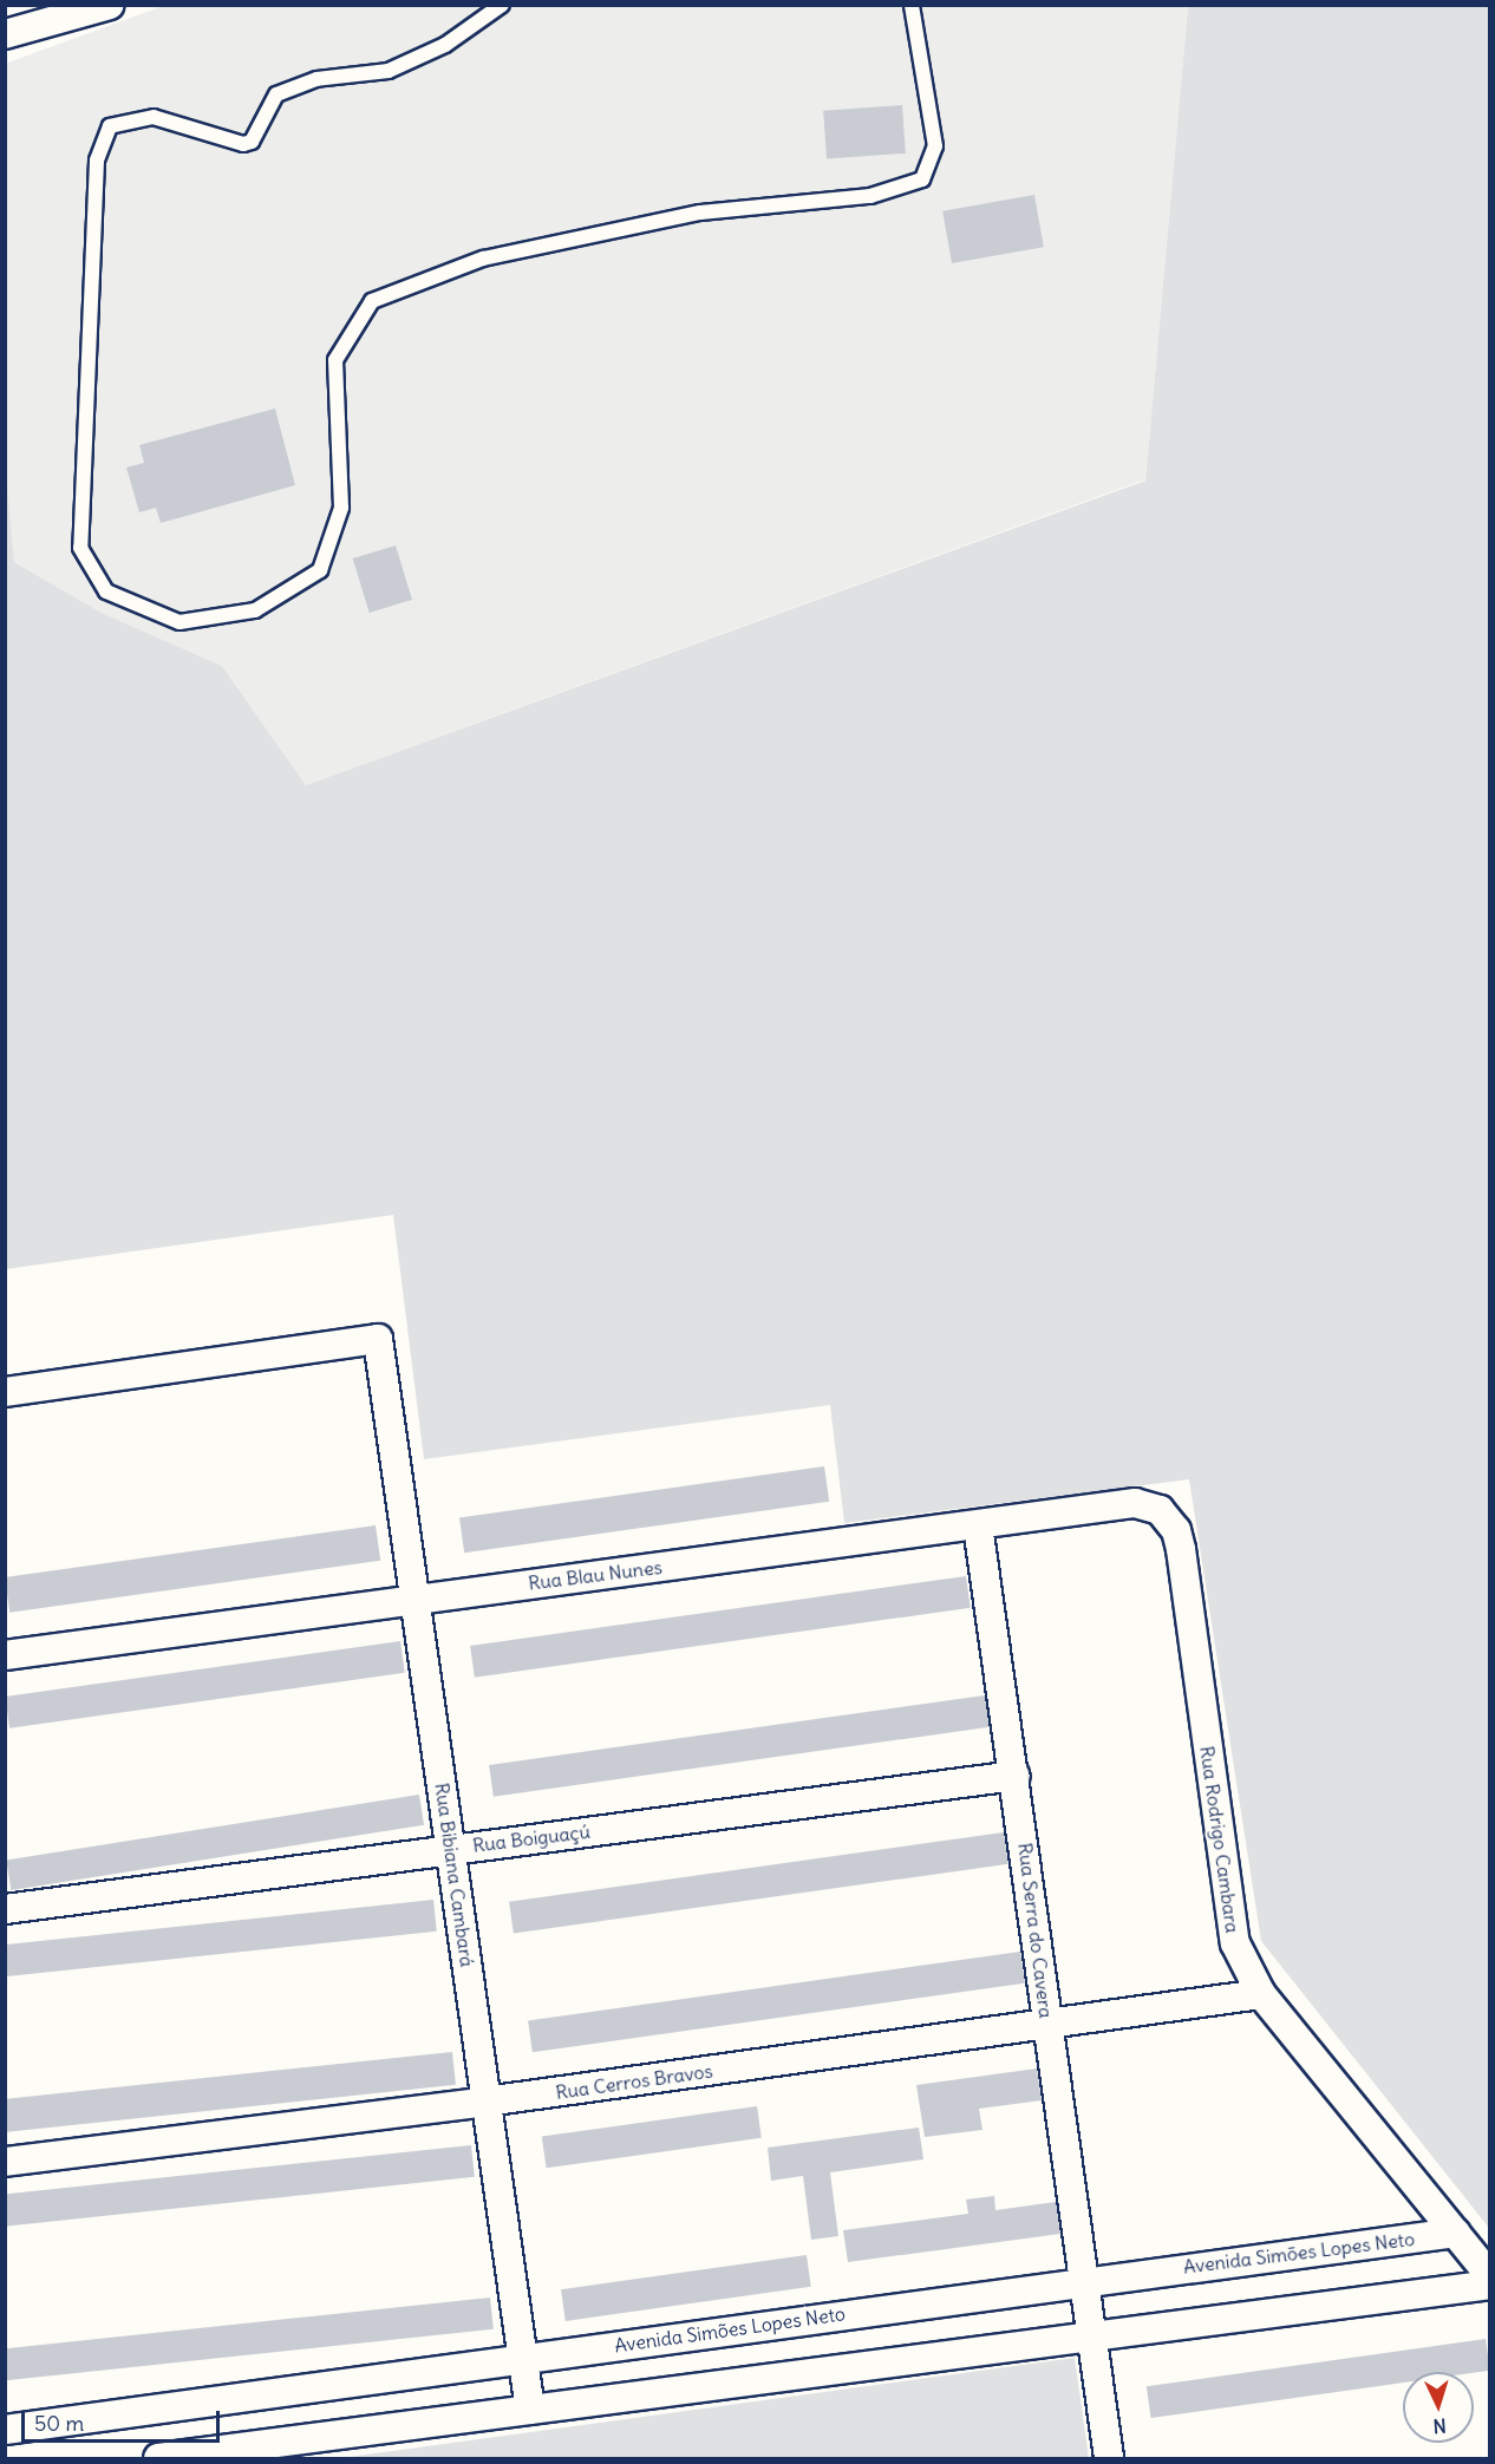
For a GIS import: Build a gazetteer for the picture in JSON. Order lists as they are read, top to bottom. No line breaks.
{"streets":{"street":["Rua Blau Nunes","Rua Boiguaçú","Rua Rodrigo Cambara","Rua Bibiana Cambará","Rua Serra do Cavera","Rua Cerros Bravos","Avenida Simões Lopes Neto"]},"crossings":[["Rua Blau Nunes","Rua Rodrigo Cambara"],["Rua Blau Nunes","Rua Bibiana Cambará"],["Rua Blau Nunes","Rua Serra do Cavera"],["Rua Boiguaçú","Rua Bibiana Cambará"],["Rua Boiguaçú","Rua Serra do Cavera"],["Rua Rodrigo Cambara","Rua Cerros Bravos"],["Rua Rodrigo Cambara","Avenida Simões Lopes Neto"],["Rua Bibiana Cambará","Rua Cerros Bravos"],["Rua Bibiana Cambará","Avenida Simões Lopes Neto"],["Rua Serra do Cavera","Rua Cerros Bravos"],["Rua Serra do Cavera","Avenida Simões Lopes Neto"]],"scale_bar":"50 m","north":"bottom"}
